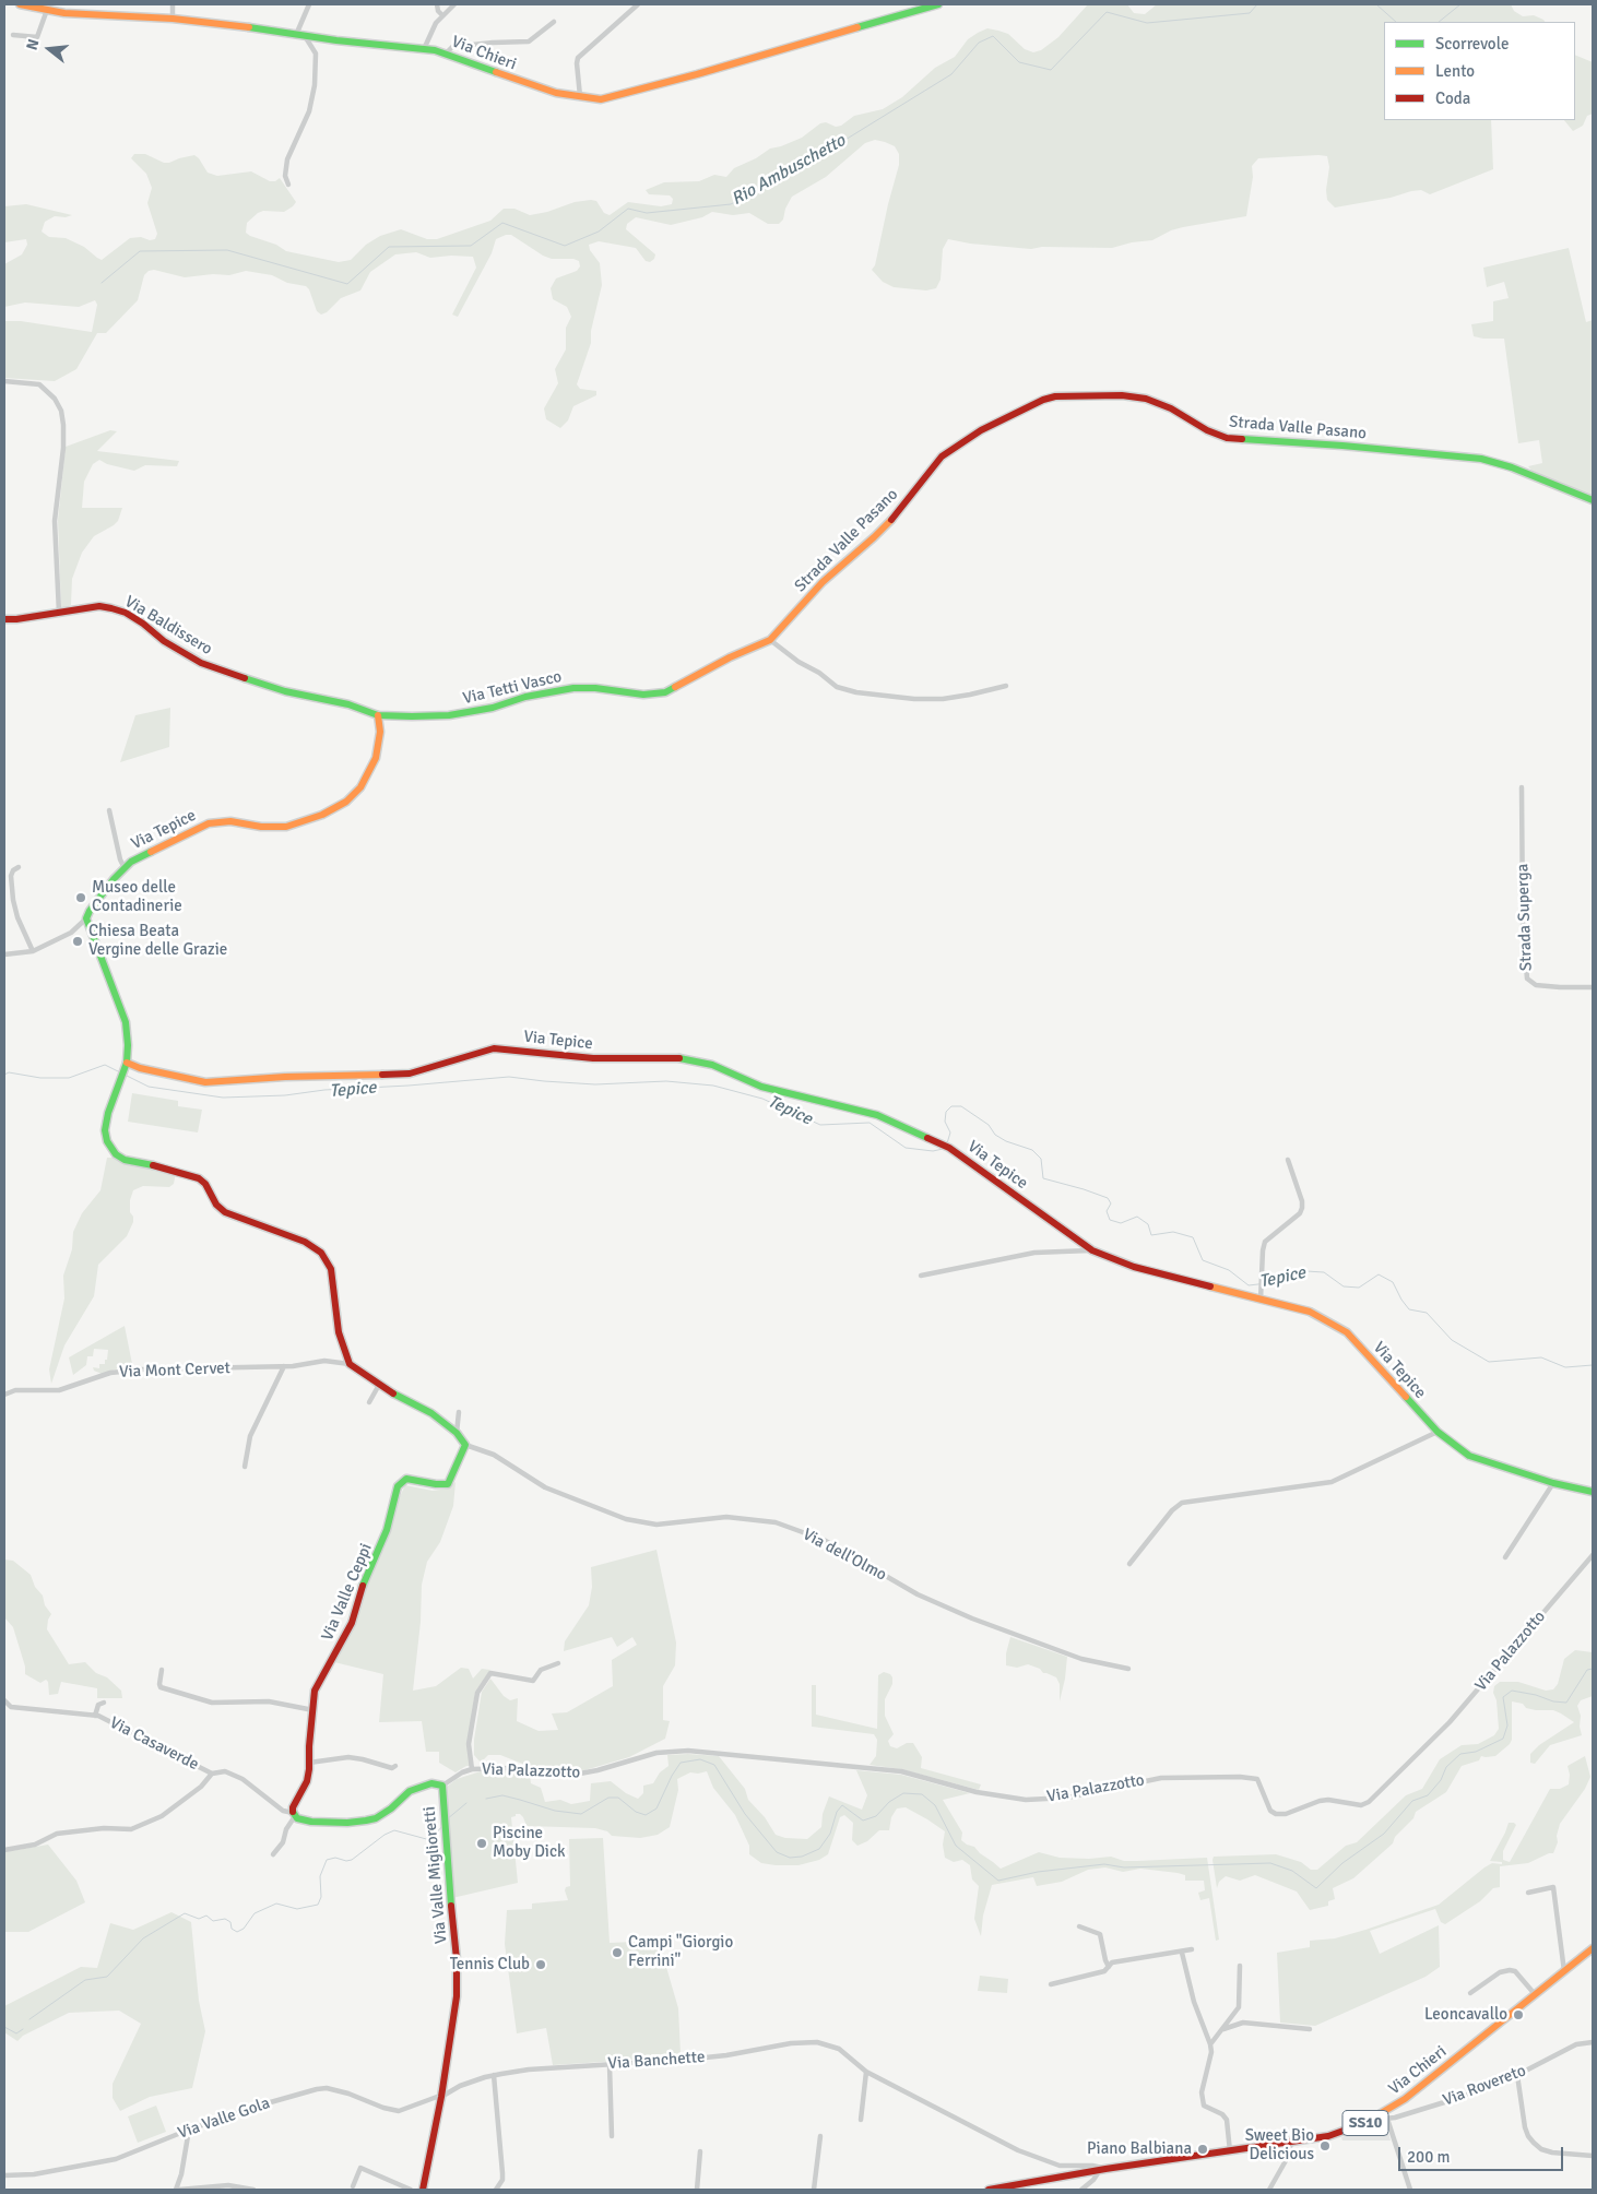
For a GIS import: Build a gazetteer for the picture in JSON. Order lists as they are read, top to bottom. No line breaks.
{"streets":{"street":["Via Chieri","Strada Valle Pasano","Via Baldissero","Via Tetti Vasco","Via Tepice","Strada Superga","Via Mont Cervet","Via dell'Olmo","Via Valle Ceppi","Via Palazzotto","Via Casaverde","Via Valle Miglioretti","Via Banchette","Via Rovereto","Via Valle Gola","SS10"]},"crossings":[["Via Chieri","Via Banchette"],["Via Chieri","Via Rovereto"],["Strada Valle Pasano","Via Tetti Vasco"],["Via Baldissero","Via Tetti Vasco"],["Via Baldissero","Via Tepice"],["Via Tetti Vasco","Via Tepice"],["Via dell'Olmo","Via Valle Ceppi"],["Via Valle Ceppi","Via Casaverde"],["Via Valle Ceppi","Via Valle Miglioretti"],["Via Palazzotto","Via Valle Miglioretti"],["Via Casaverde","Via Valle Miglioretti"],["Via Valle Miglioretti","Via Banchette"],["Via Valle Miglioretti","Via Valle Gola"],["Via Banchette","Via Valle Gola"]],"water":["Rio Ambuschetto","Tepice"],"places":["Museo delle Contadinerie","Chiesa Beata Vergine delle Grazie","Piscine Moby Dick","Campi \"Giorgio Ferrini\"","Tennis Club","Leoncavallo","Sweet Bio Delicious","Piano Balbiana"],"legend":["Scorrevole","Lento","Coda"],"scale_bar":"200 m","north":"left"}
